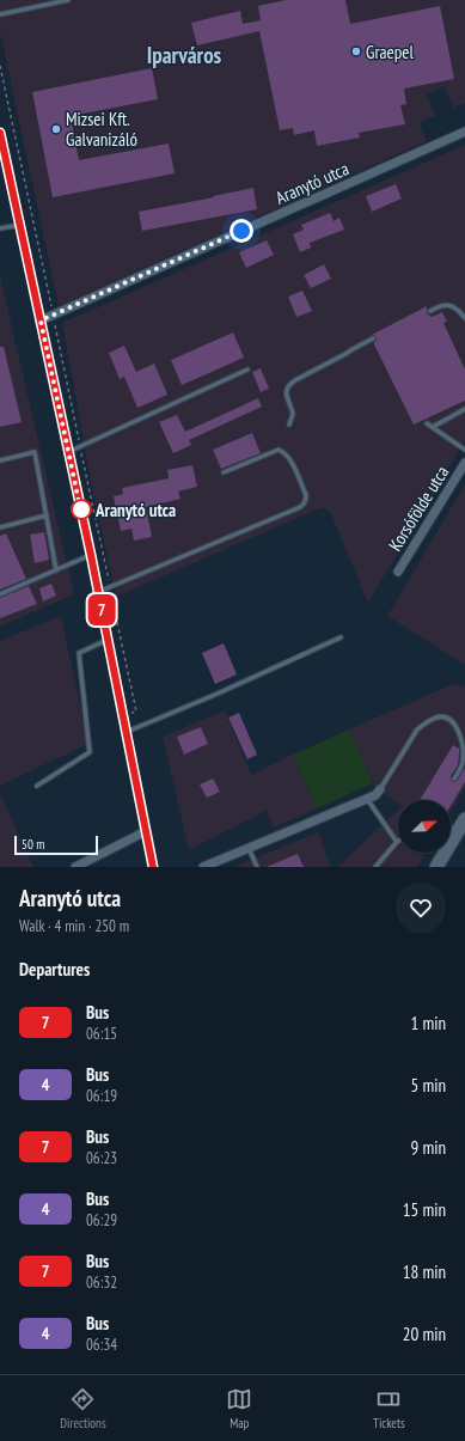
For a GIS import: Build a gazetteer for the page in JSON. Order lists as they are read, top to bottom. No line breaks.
{"streets":{"street":["Aranytó utca","Korsófölde utca"]},"districts":["Iparváros"],"places":["Graepel","Mizsei Kft. Galvanizáló","Aranytó utca"],"lines":["bus line 7"],"scale_bar":"50 m","north":"top right","page":{"on_map":"7","scale":"50 m","heading":[["Aranytó utca","Walk · 4 min · 250 m"],"Departures"],"list":[{"mark":"7","name":"Bus","note":"06:15","value":"1 min"},{"mark":"4","name":"Bus","note":"06:19","value":"5 min"},{"mark":"7","name":"Bus","note":"06:23","value":"9 min"},{"mark":"4","name":"Bus","note":"06:29","value":"15 min"},{"mark":"7","name":"Bus","note":"06:32","value":"18 min"},{"mark":"4","name":"Bus","note":"06:34","value":"20 min"}],"tabs":["Directions","Map","Tickets"]}}
